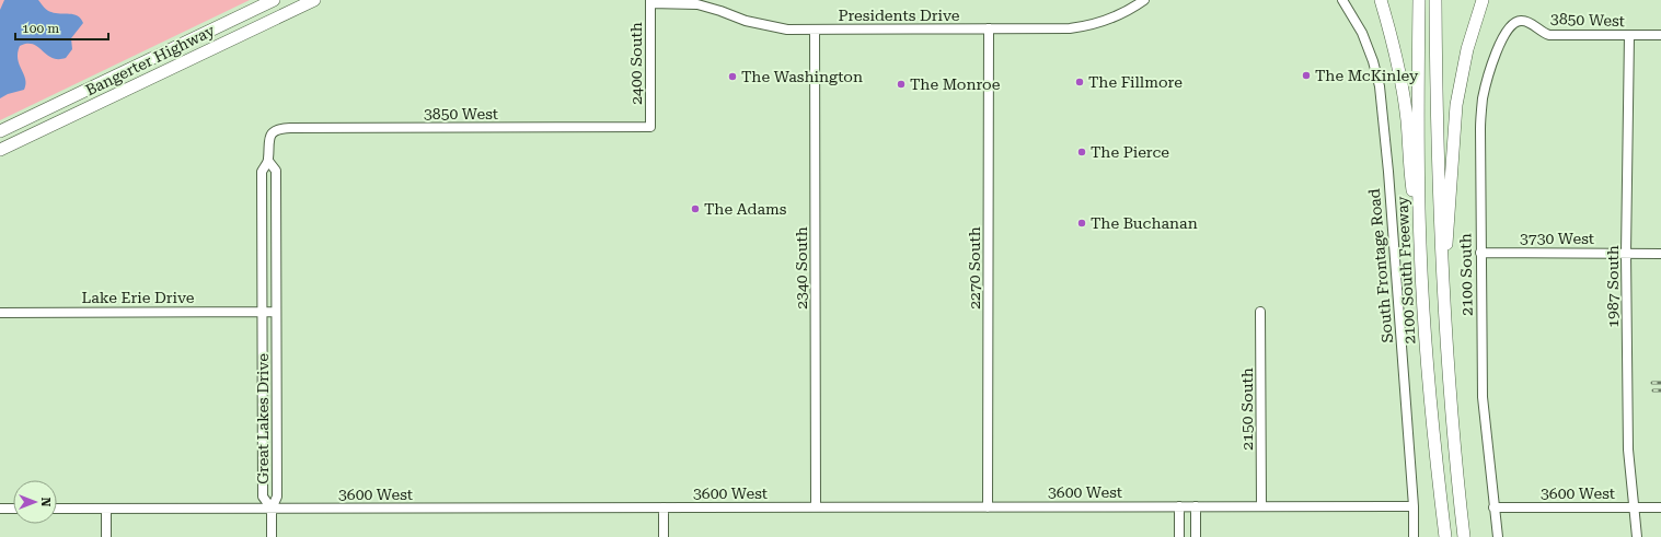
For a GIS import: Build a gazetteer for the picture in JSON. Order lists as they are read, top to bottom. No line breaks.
{"streets":{"highway":["Bangerter Highway","2100 South Freeway"],"street":["Presidents Drive","3850 West","2400 South","3730 West","South Frontage Road","2340 South","2270 South","2100 South","1987 South","Lake Erie Drive","2150 South","Great Lakes Drive","3600 West"]},"crossings":[["Presidents Drive","2400 South"],["Presidents Drive","2340 South"],["Presidents Drive","2270 South"],["3850 West","2400 South"],["3850 West","2100 South"],["3850 West","1987 South"],["3850 West","Great Lakes Drive"],["3730 West","2100 South"],["3730 West","1987 South"],["South Frontage Road","3600 West"],["2340 South","3600 West"],["2270 South","3600 West"],["2100 South","3600 West"],["1987 South","3600 West"],["Lake Erie Drive","Great Lakes Drive"],["2150 South","3600 West"],["Great Lakes Drive","3600 West"]],"places":["The McKinley","The Washington","The Fillmore","The Monroe","The Pierce","The Adams","The Buchanan"],"scale_bar":"100 m","north":"right"}
